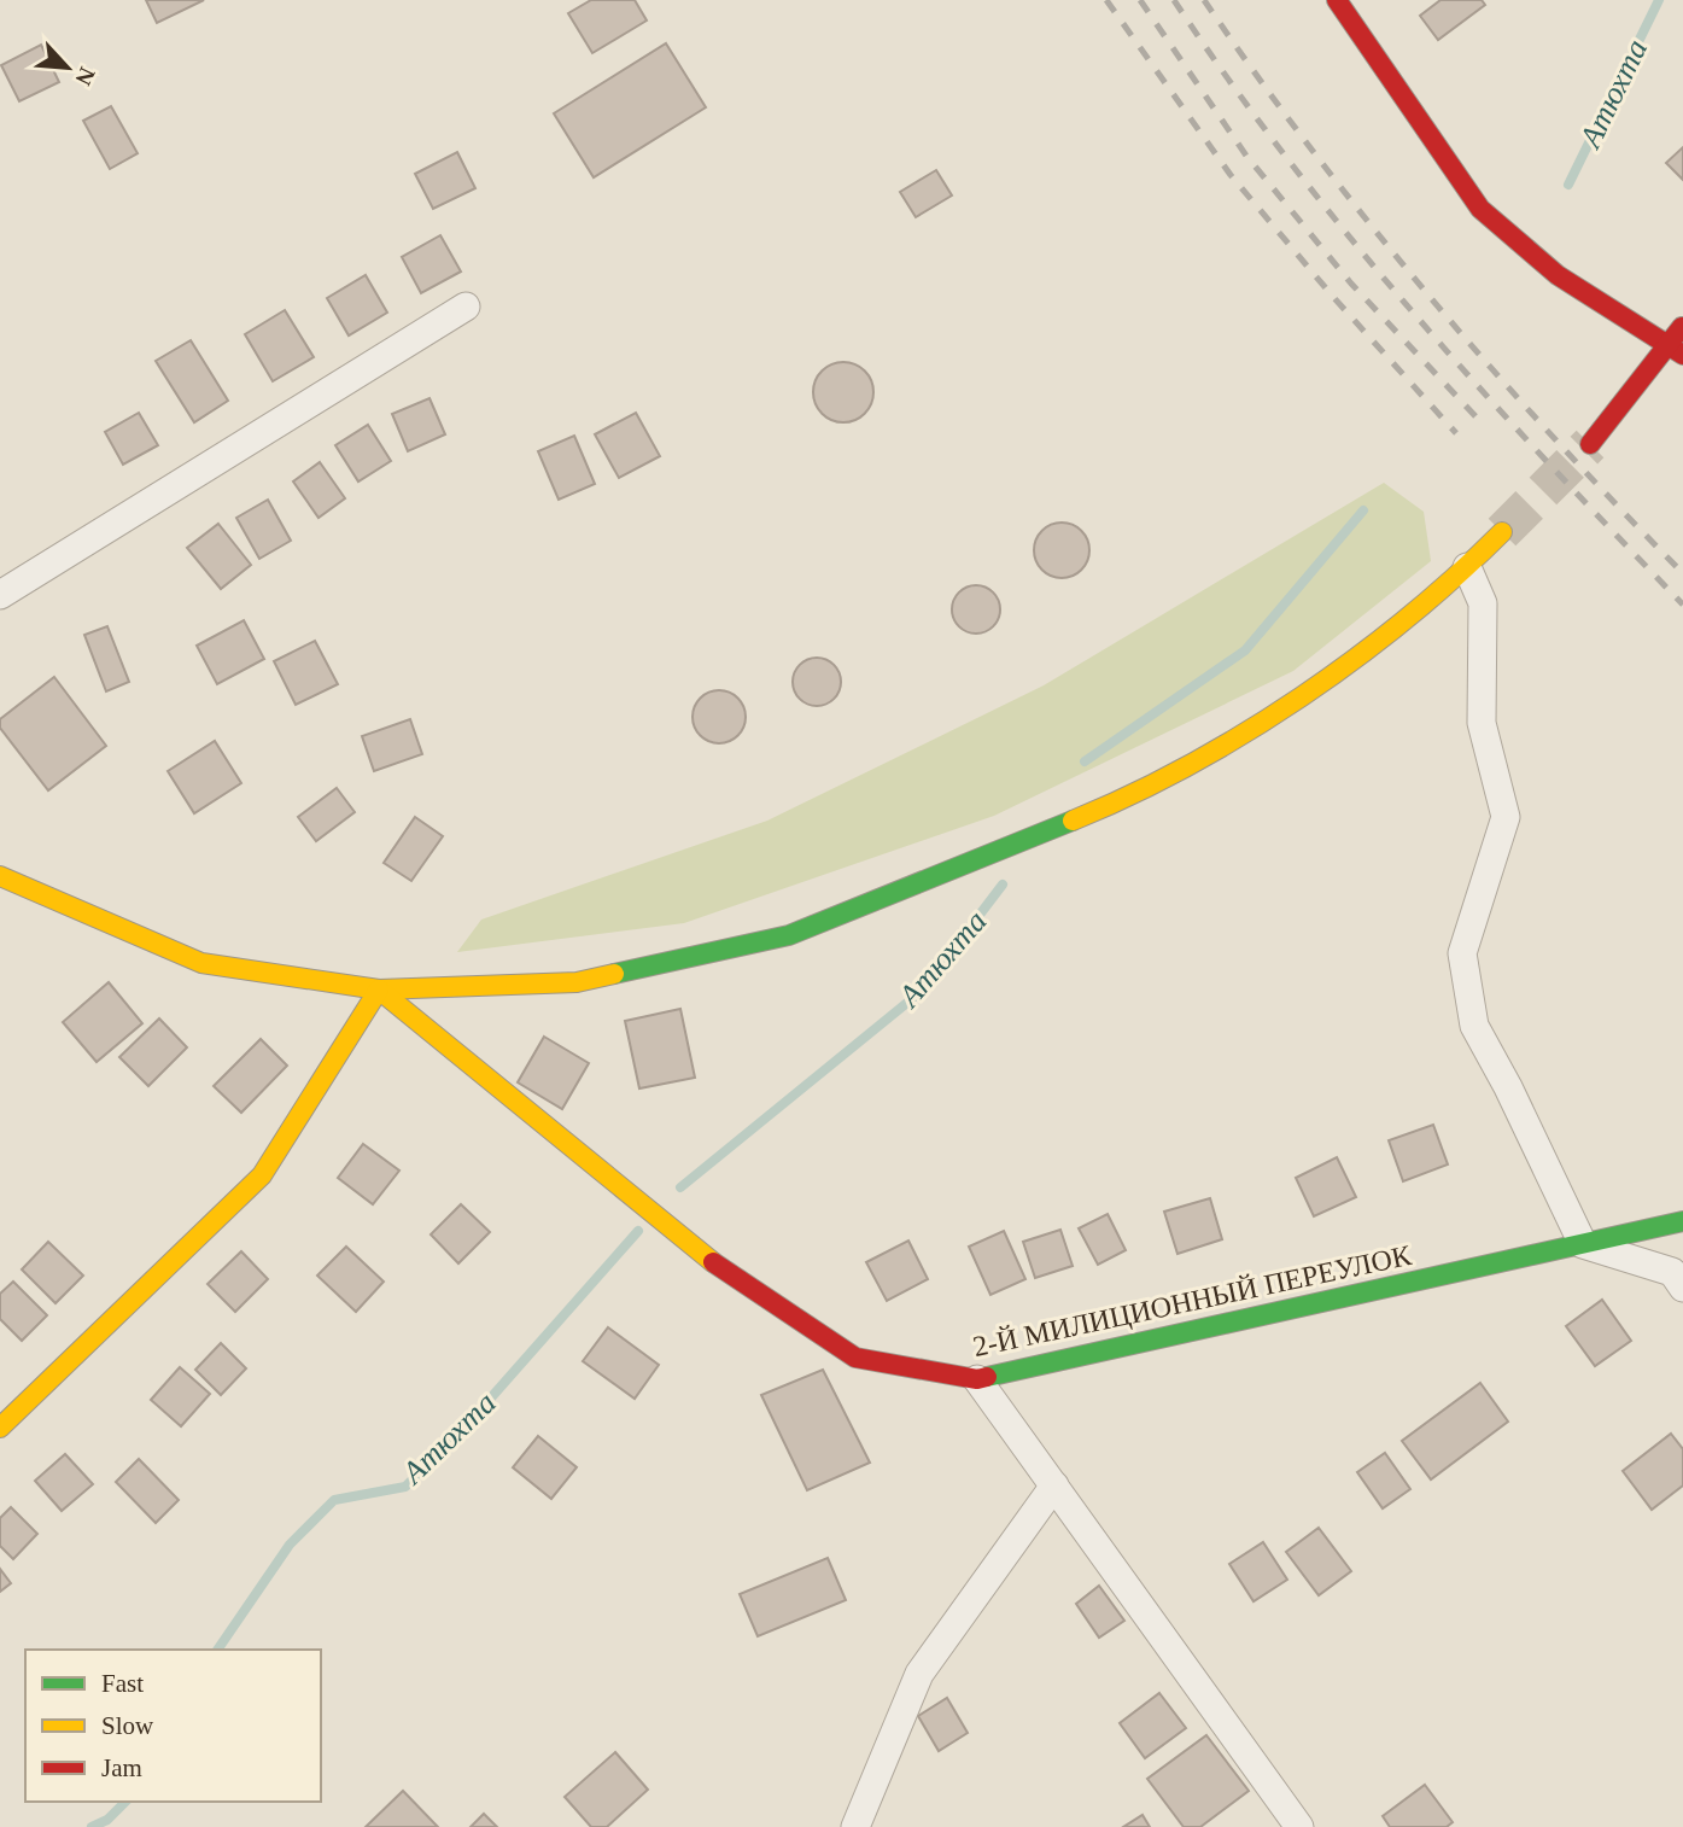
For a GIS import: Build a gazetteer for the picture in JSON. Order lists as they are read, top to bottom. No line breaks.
{"streets":{"street":["2-Й МИЛИЦИОННЫЙ ПЕРЕУЛОК"]},"water":["Атюхта"],"legend":["Fast","Slow","Jam"],"north":"bottom right"}
